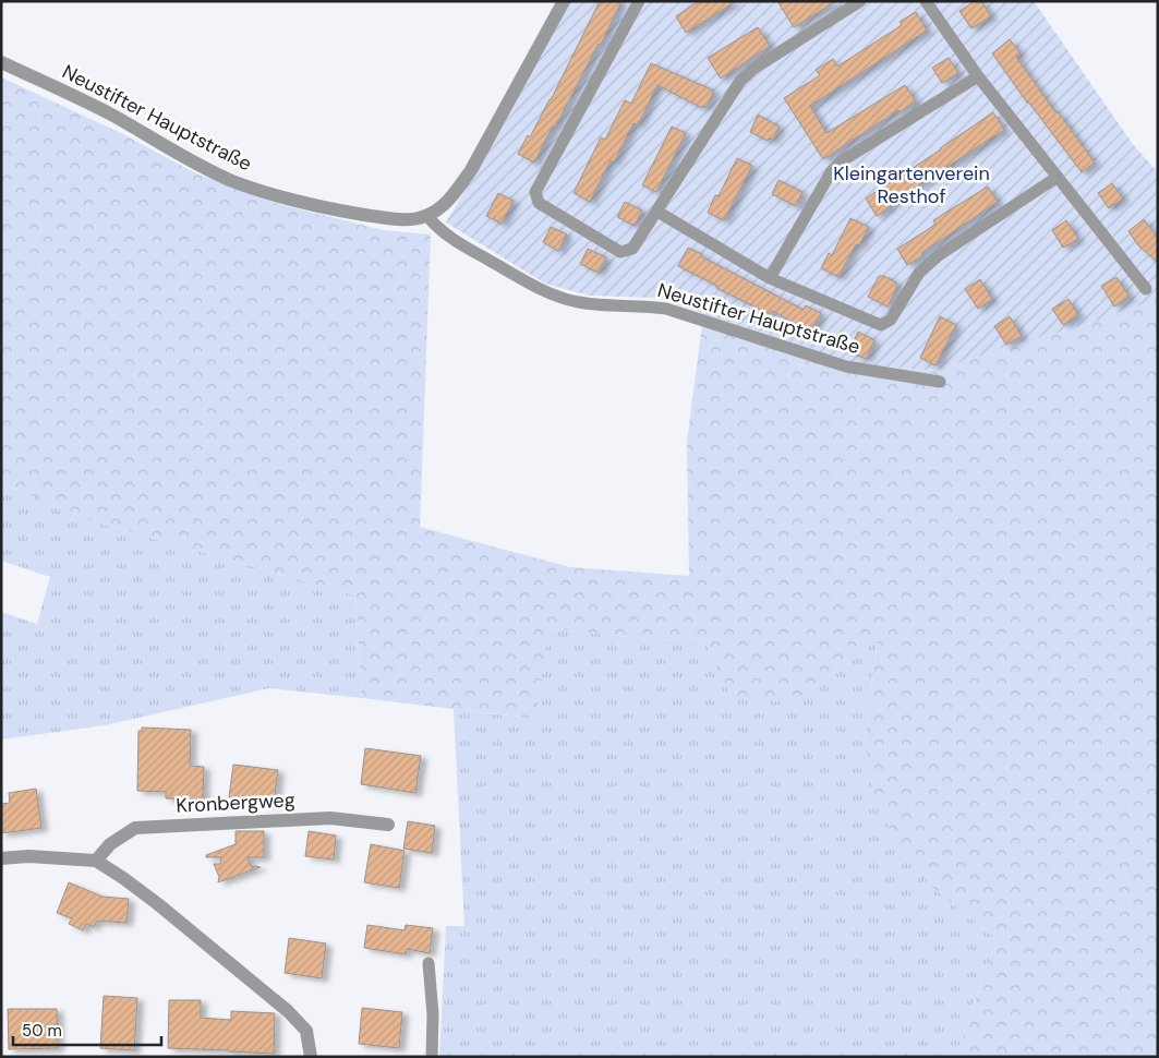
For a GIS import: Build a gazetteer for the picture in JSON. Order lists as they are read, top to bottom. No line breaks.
{"streets":{"street":["Neustifter Hauptstraße","Kronbergweg"]},"parks":["Kleingartenverein Resthof"],"scale_bar":"50 m"}
